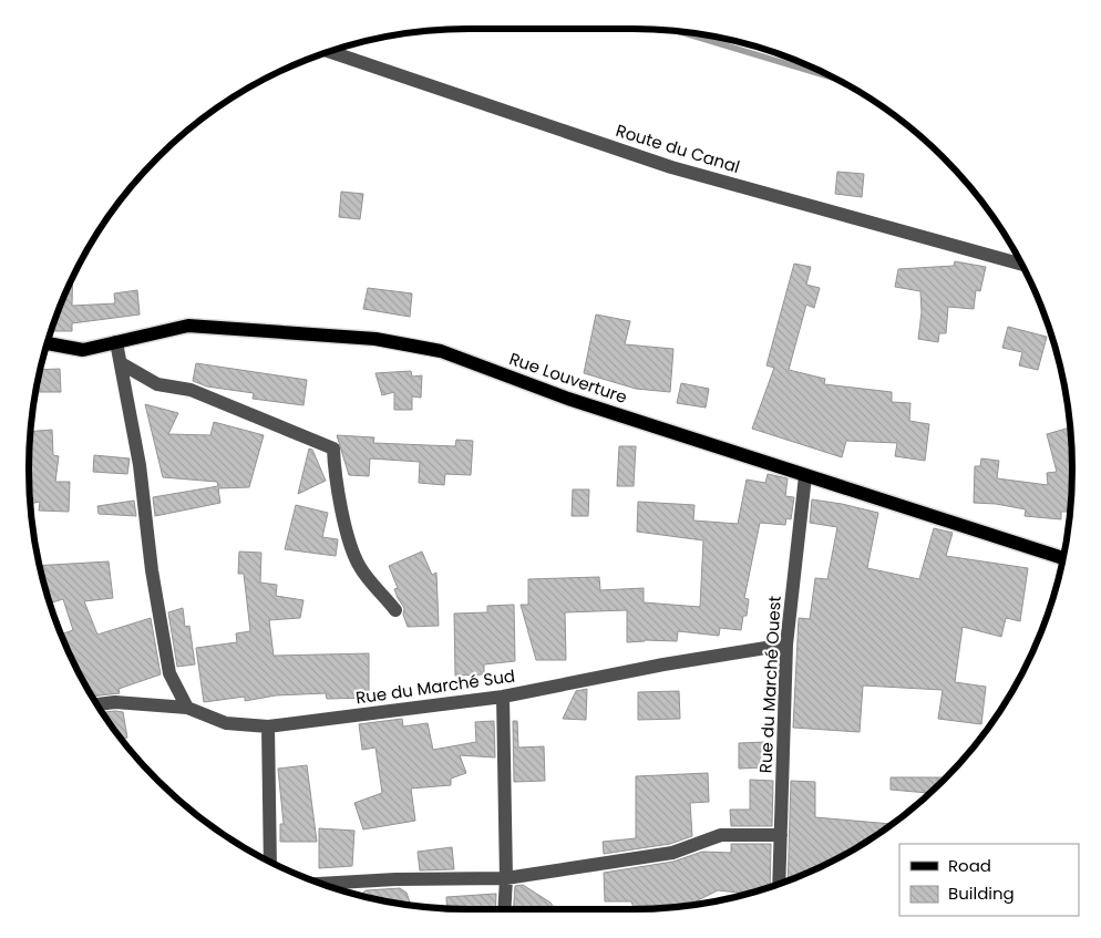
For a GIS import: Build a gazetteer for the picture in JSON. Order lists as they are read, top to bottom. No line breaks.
{"streets":{"main road":["Rue Louverture"],"street":["Route du Canal","Rue du Marché Ouest","Rue du Marché Sud"]},"crossings":[["Rue Louverture","Rue du Marché Ouest"],["Rue du Marché Ouest","Rue du Marché Sud"]],"legend":["Road","Building"]}
